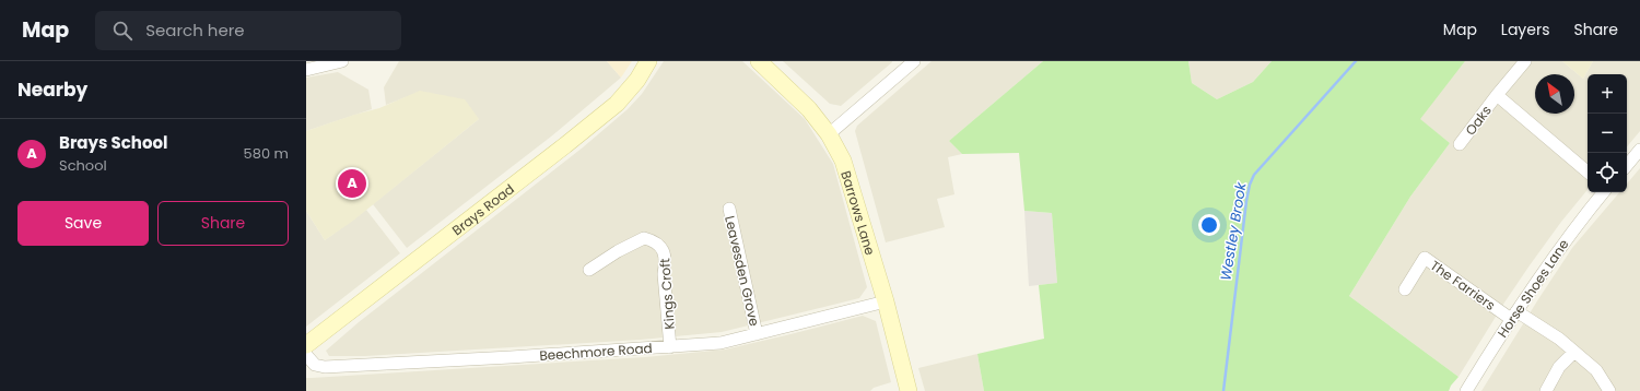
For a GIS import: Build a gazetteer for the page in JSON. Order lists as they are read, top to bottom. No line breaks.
{"streets":{"street":["Oaks","Brays Road","Barrows Lane","Leavesden Grove","The Farriers","Horse Shoes Lane","Kings Croft","Beechmore Road"]},"crossings":[["Barrows Lane","Beechmore Road"],["Leavesden Grove","Beechmore Road"],["The Farriers","Horse Shoes Lane"],["Kings Croft","Beechmore Road"]],"water":["Westley Brook"],"north":"top left","page":{"header":"Map","search":"Search here","nav":["Map","Layers","Share"],"heading":"Nearby","map_buttons":["+","−"],"list":[{"mark":"A","name":"Brays School","note":"School","value":"580 m"}],"pins":"A","buttons":["Save","Share"]}}
